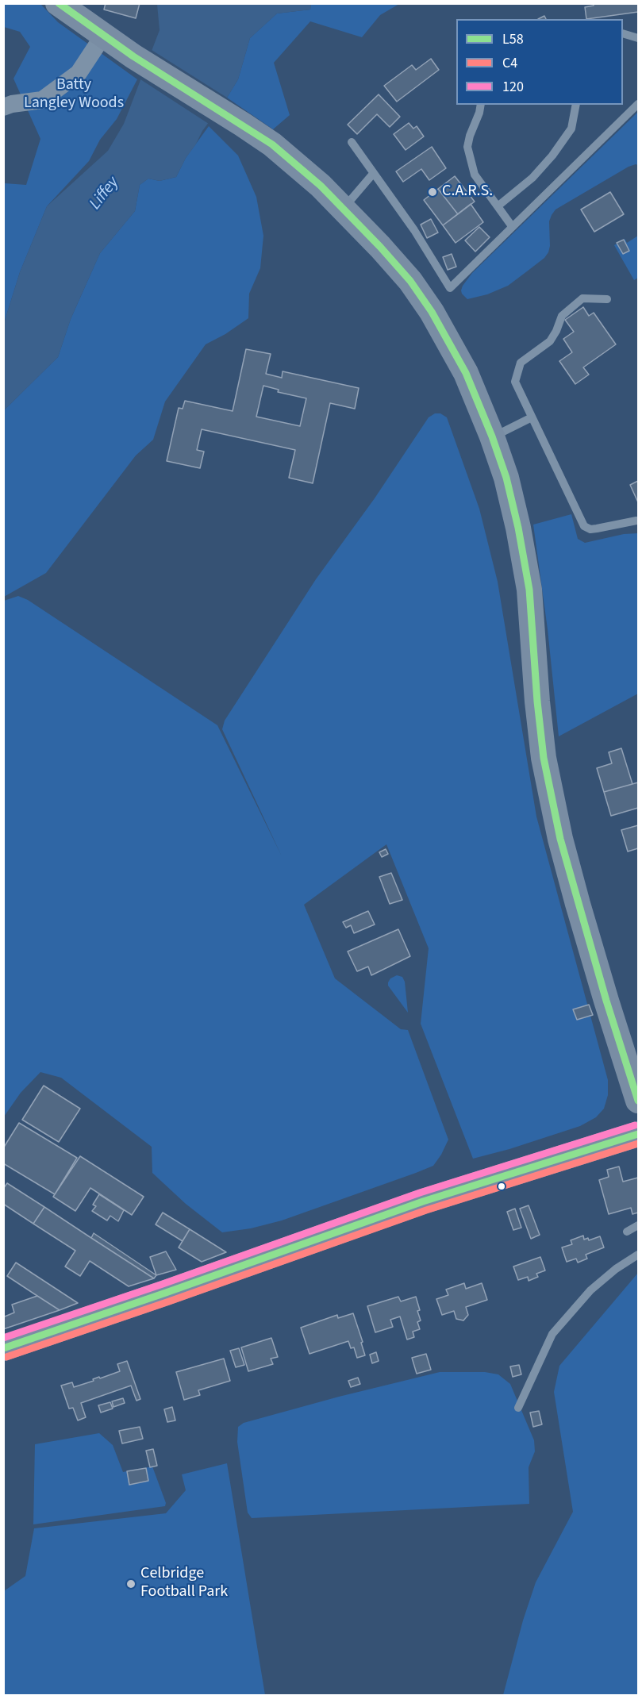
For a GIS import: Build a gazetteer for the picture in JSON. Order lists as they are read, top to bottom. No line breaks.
{"water":["Liffey"],"parks":["Batty Langley Woods"],"places":["C.A.R.S.","Celbridge Football Park"],"lines":["transit line L58","transit line 120","transit line C4"],"legend":["L58","C4","120"]}
